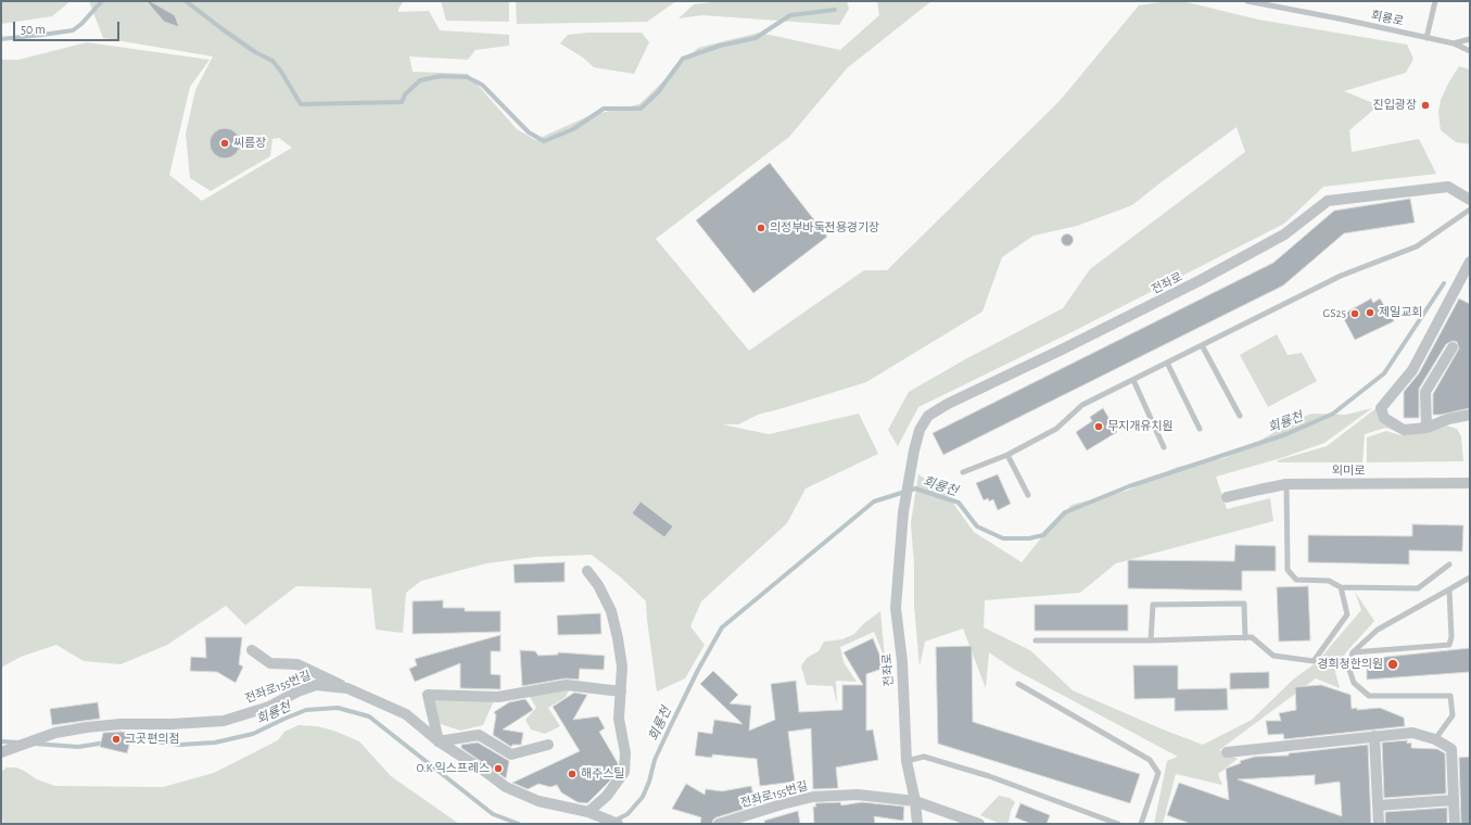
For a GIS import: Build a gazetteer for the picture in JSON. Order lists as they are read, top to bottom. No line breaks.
{"streets":{"street":["전좌로","외미로","전좌로155번길"],"lane":["회룡로"]},"crossings":[["전좌로","전좌로155번길"]],"water":["회룡천"],"places":["진입광장","씨름장","의정부바둑전용경기장","제일교회","GS25","무지개유치원","경희청한의원","그곳편의점","O.K 익스프레스","해주스틸"],"scale_bar":"50 m"}
